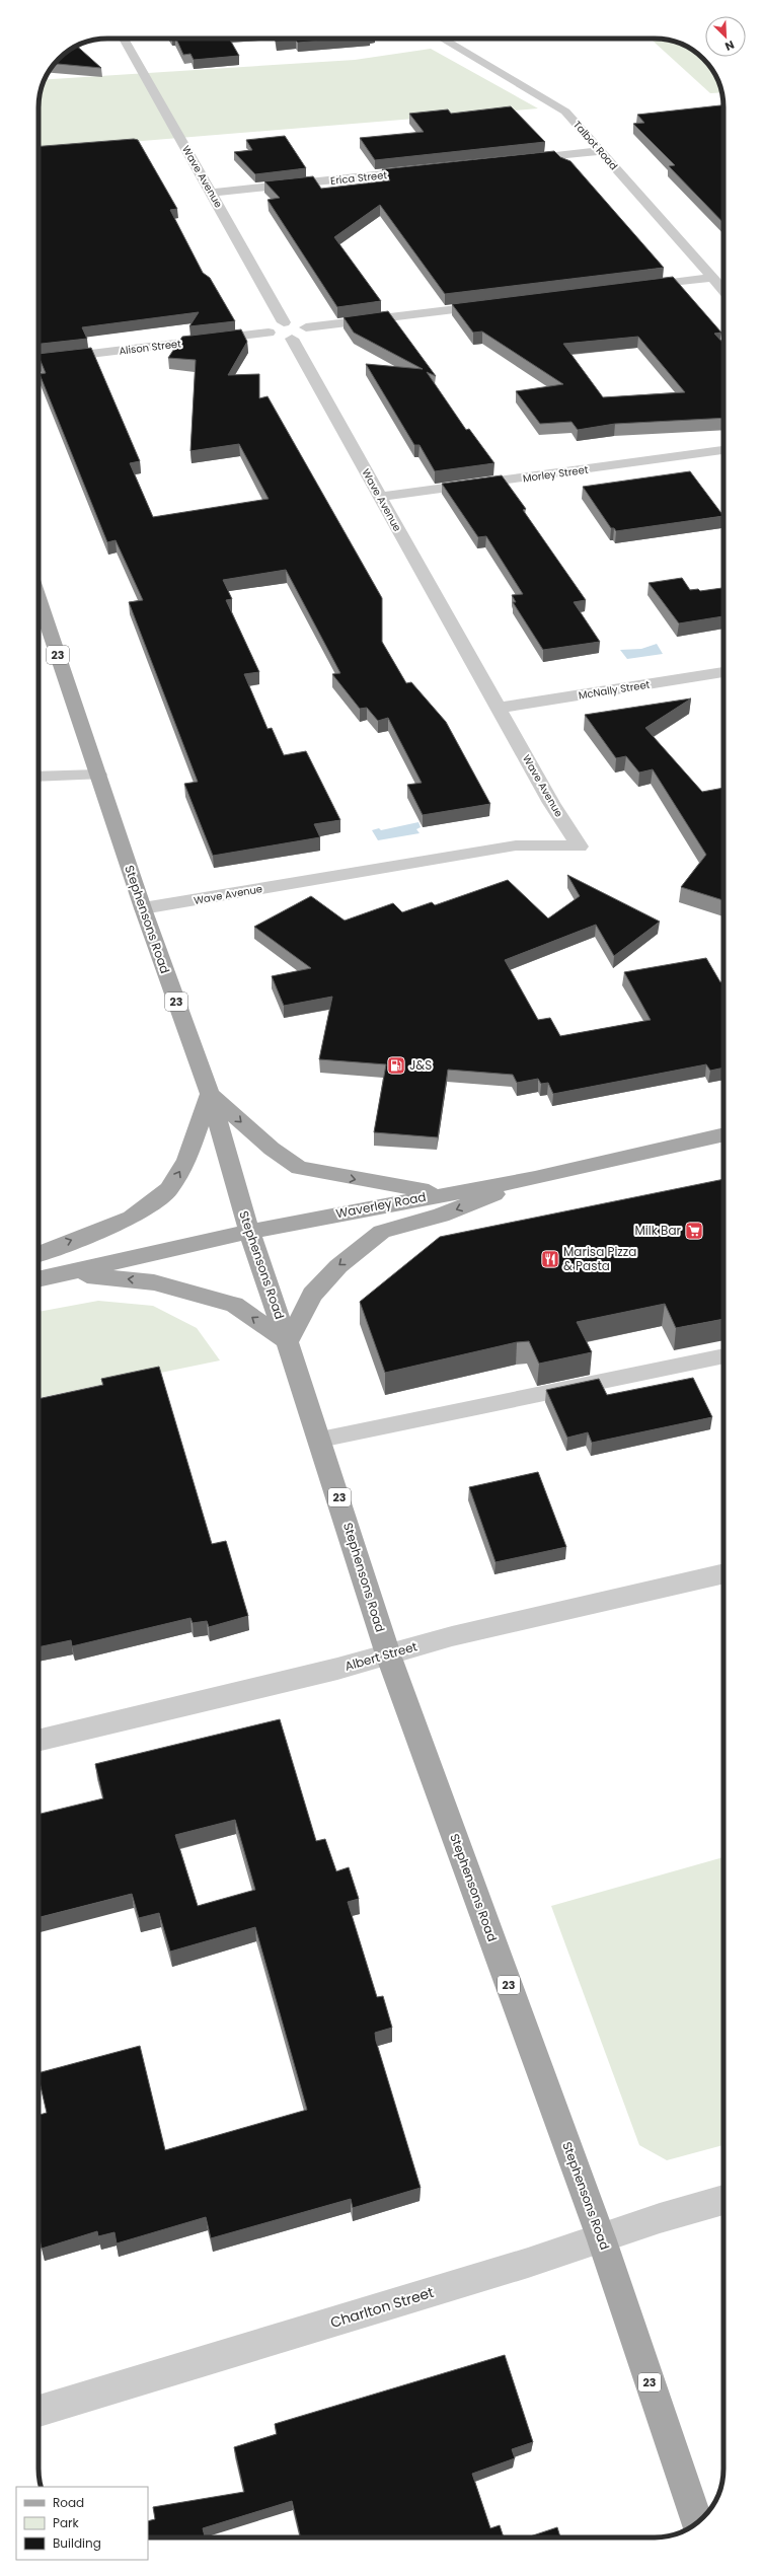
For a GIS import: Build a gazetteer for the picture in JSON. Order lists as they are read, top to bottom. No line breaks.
{"streets":{"main road":["23","Stephensons Road","Waverley Road"],"street":["Talbot Road","Wave Avenue","Erica Street","Alison Street","Morley Street","McNally Street","Albert Street","Charlton Street"]},"crossings":[["Wave Avenue","Erica Street"],["Wave Avenue","Morley Street"],["Wave Avenue","McNally Street"],["Wave Avenue","Stephensons Road"],["Stephensons Road","Waverley Road"],["Stephensons Road","Albert Street"],["Stephensons Road","Charlton Street"]],"places":{"fuel station":["J&S"],"supermarket":["Milk Bar"],"restaurant":["Marisa Pizza & Pasta"]},"legend":["Road","Park","Building"],"north":"bottom right"}
